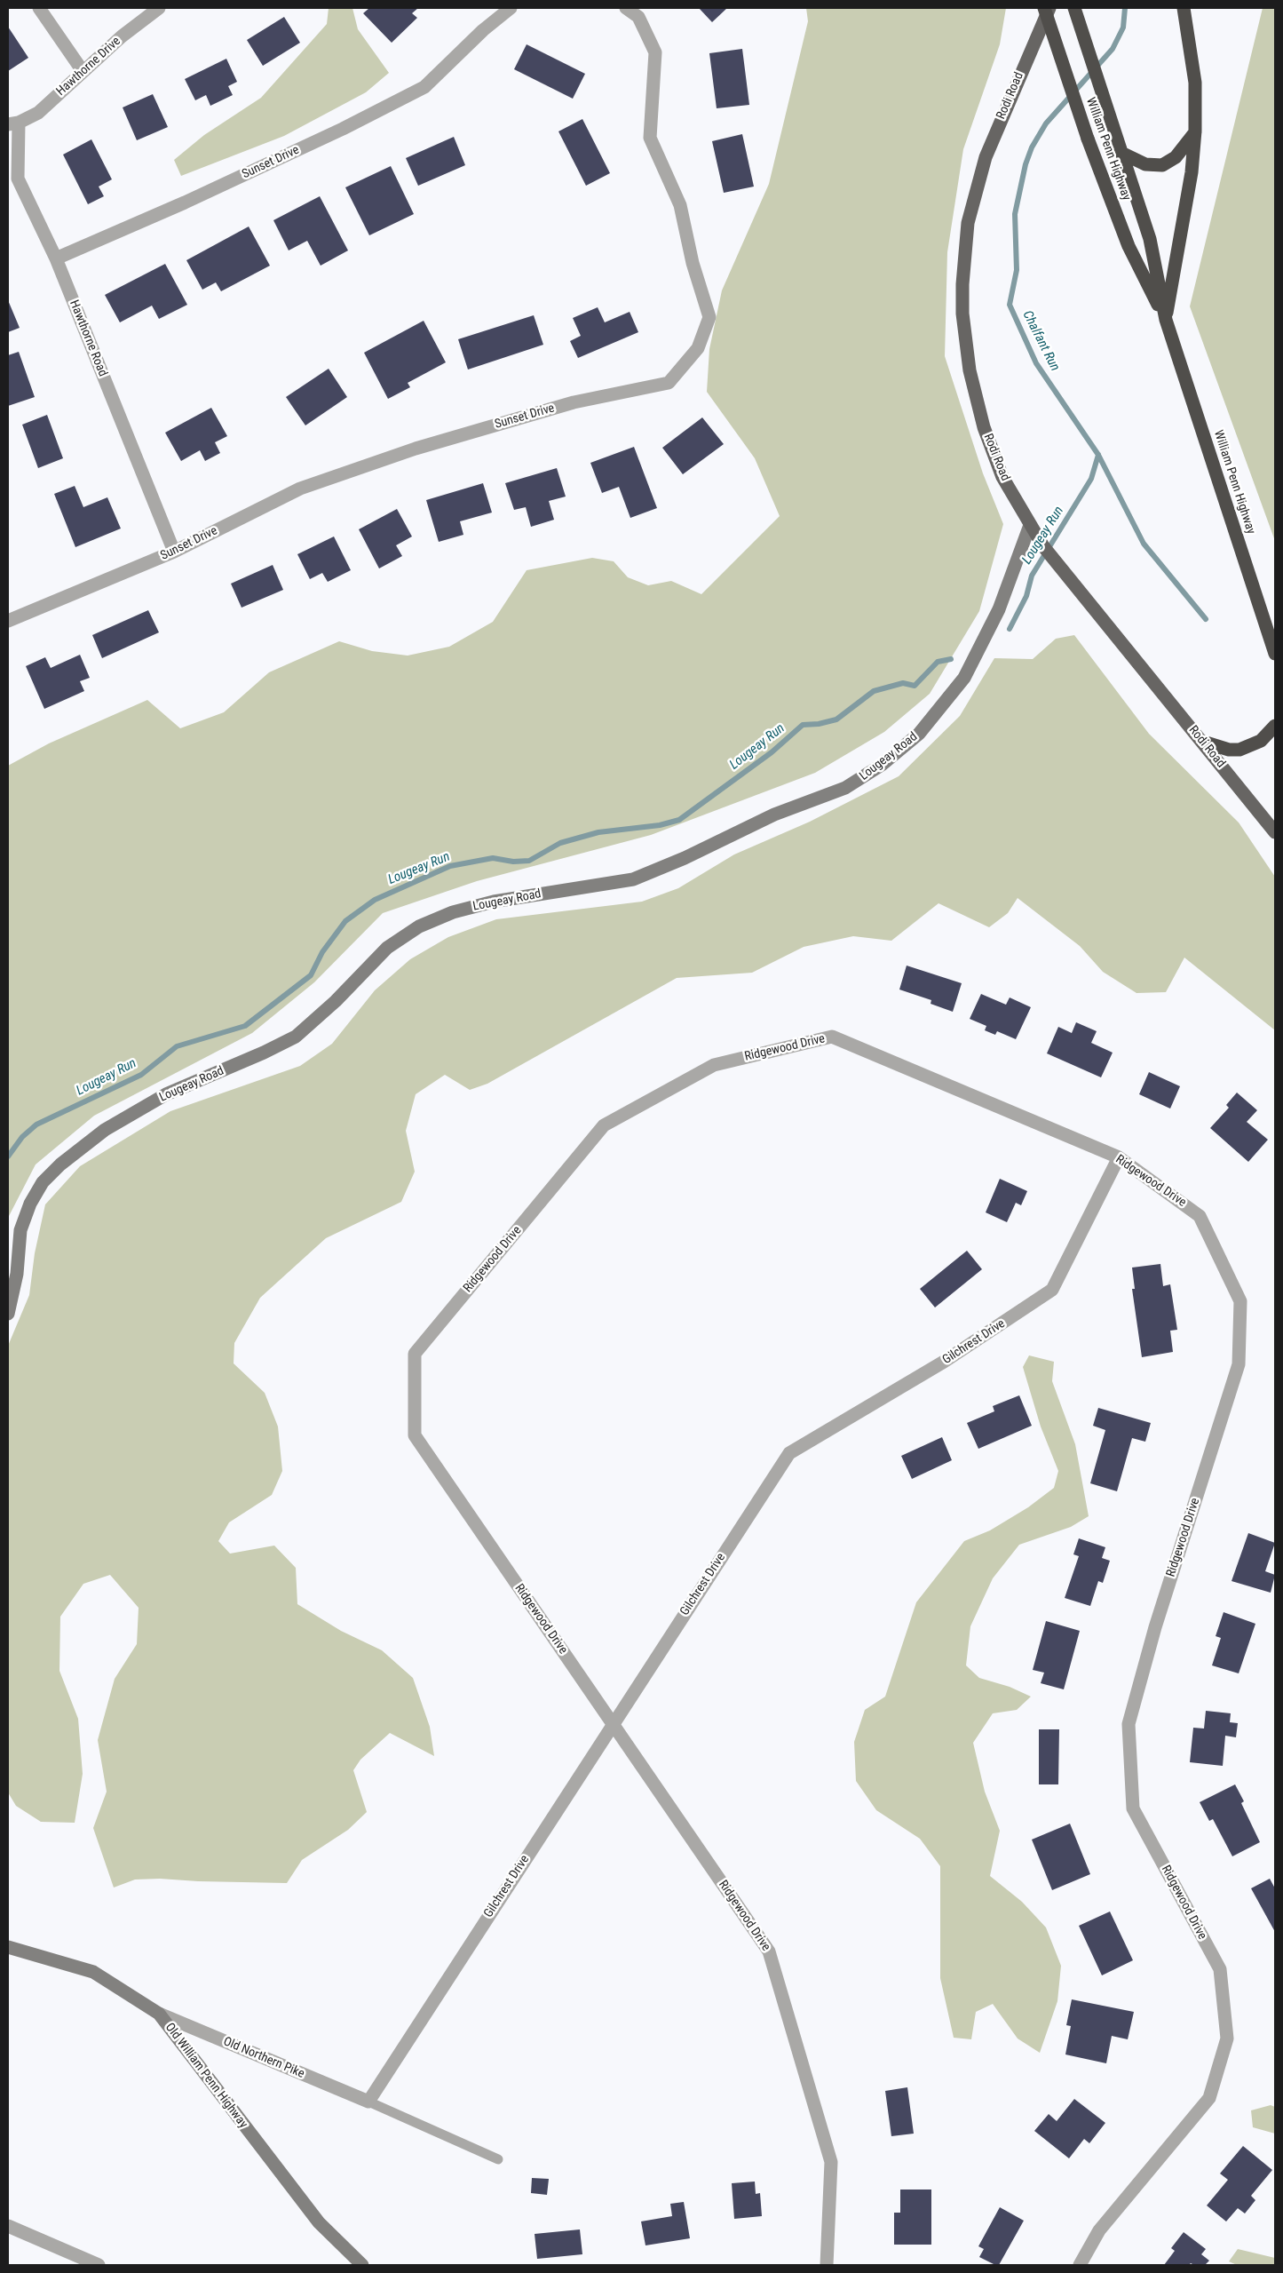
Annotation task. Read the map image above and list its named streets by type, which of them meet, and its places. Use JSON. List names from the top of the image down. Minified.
{"streets":{"highway":["William Penn Highway"],"main road":["Rodi Road"],"street":["Hawthorne Drive","Sunset Drive","Hawthorne Road","Lougeay Road","Ridgewood Drive","Gilchrest Drive","Old Northern Pike","Old William Penn Highway"]},"crossings":[["Hawthorne Drive","Hawthorne Road"],["Rodi Road","Lougeay Road"],["Sunset Drive","Hawthorne Road"],["Ridgewood Drive","Gilchrest Drive"],["Gilchrest Drive","Old Northern Pike"],["Old Northern Pike","Old William Penn Highway"]],"water":["Chalfant Run","Lougeay Run"]}
